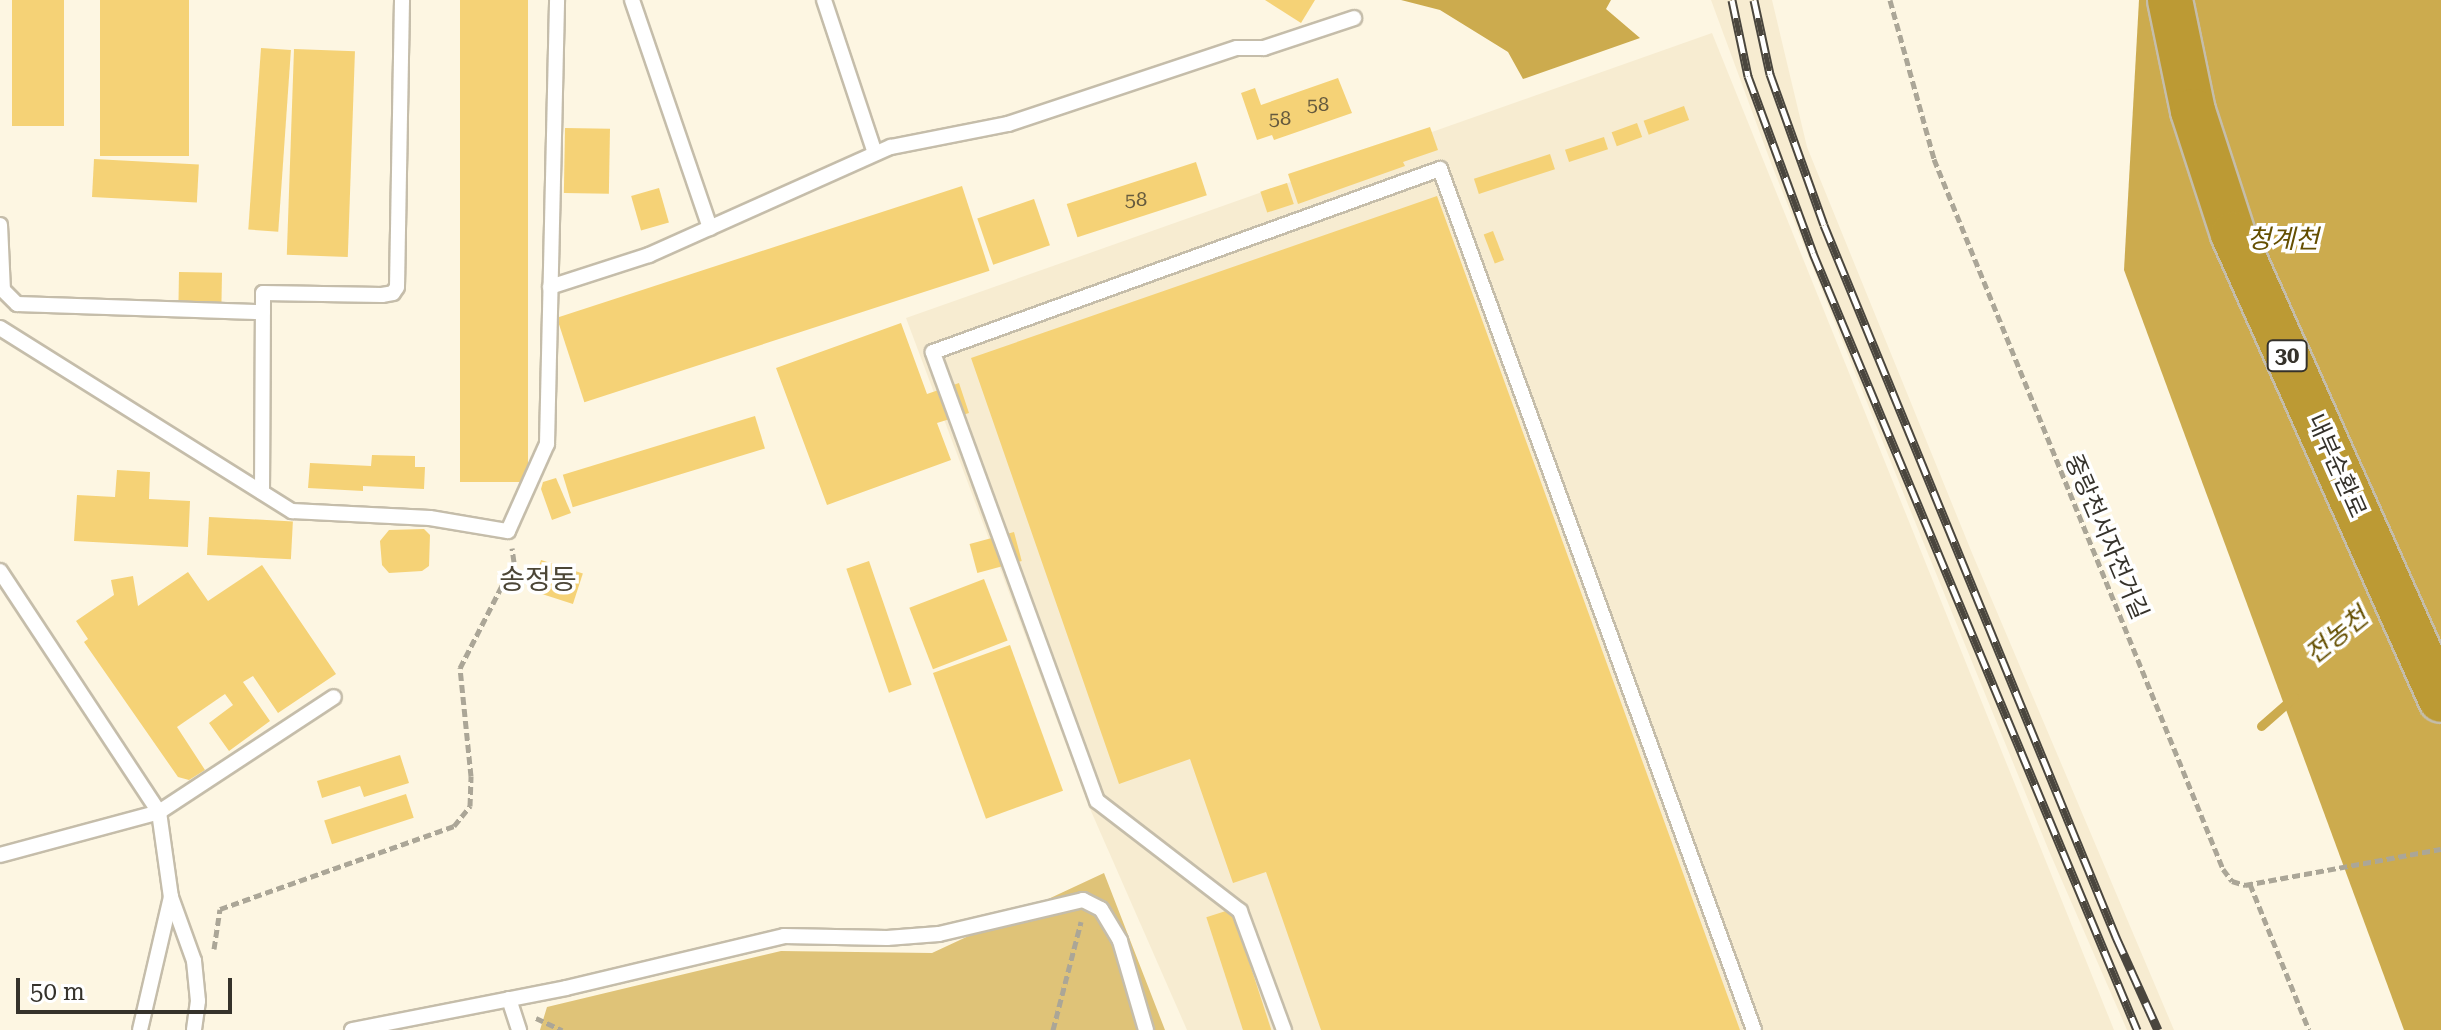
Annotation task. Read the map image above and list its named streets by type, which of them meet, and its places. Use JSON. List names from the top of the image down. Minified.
{"streets":{"highway":["30","내부순환로"],"path":["중랑천서자전거길"]},"districts":["송정동"],"water":["청계천","전농천"],"house_numbers":["58","58","58"],"scale_bar":"50 m"}
